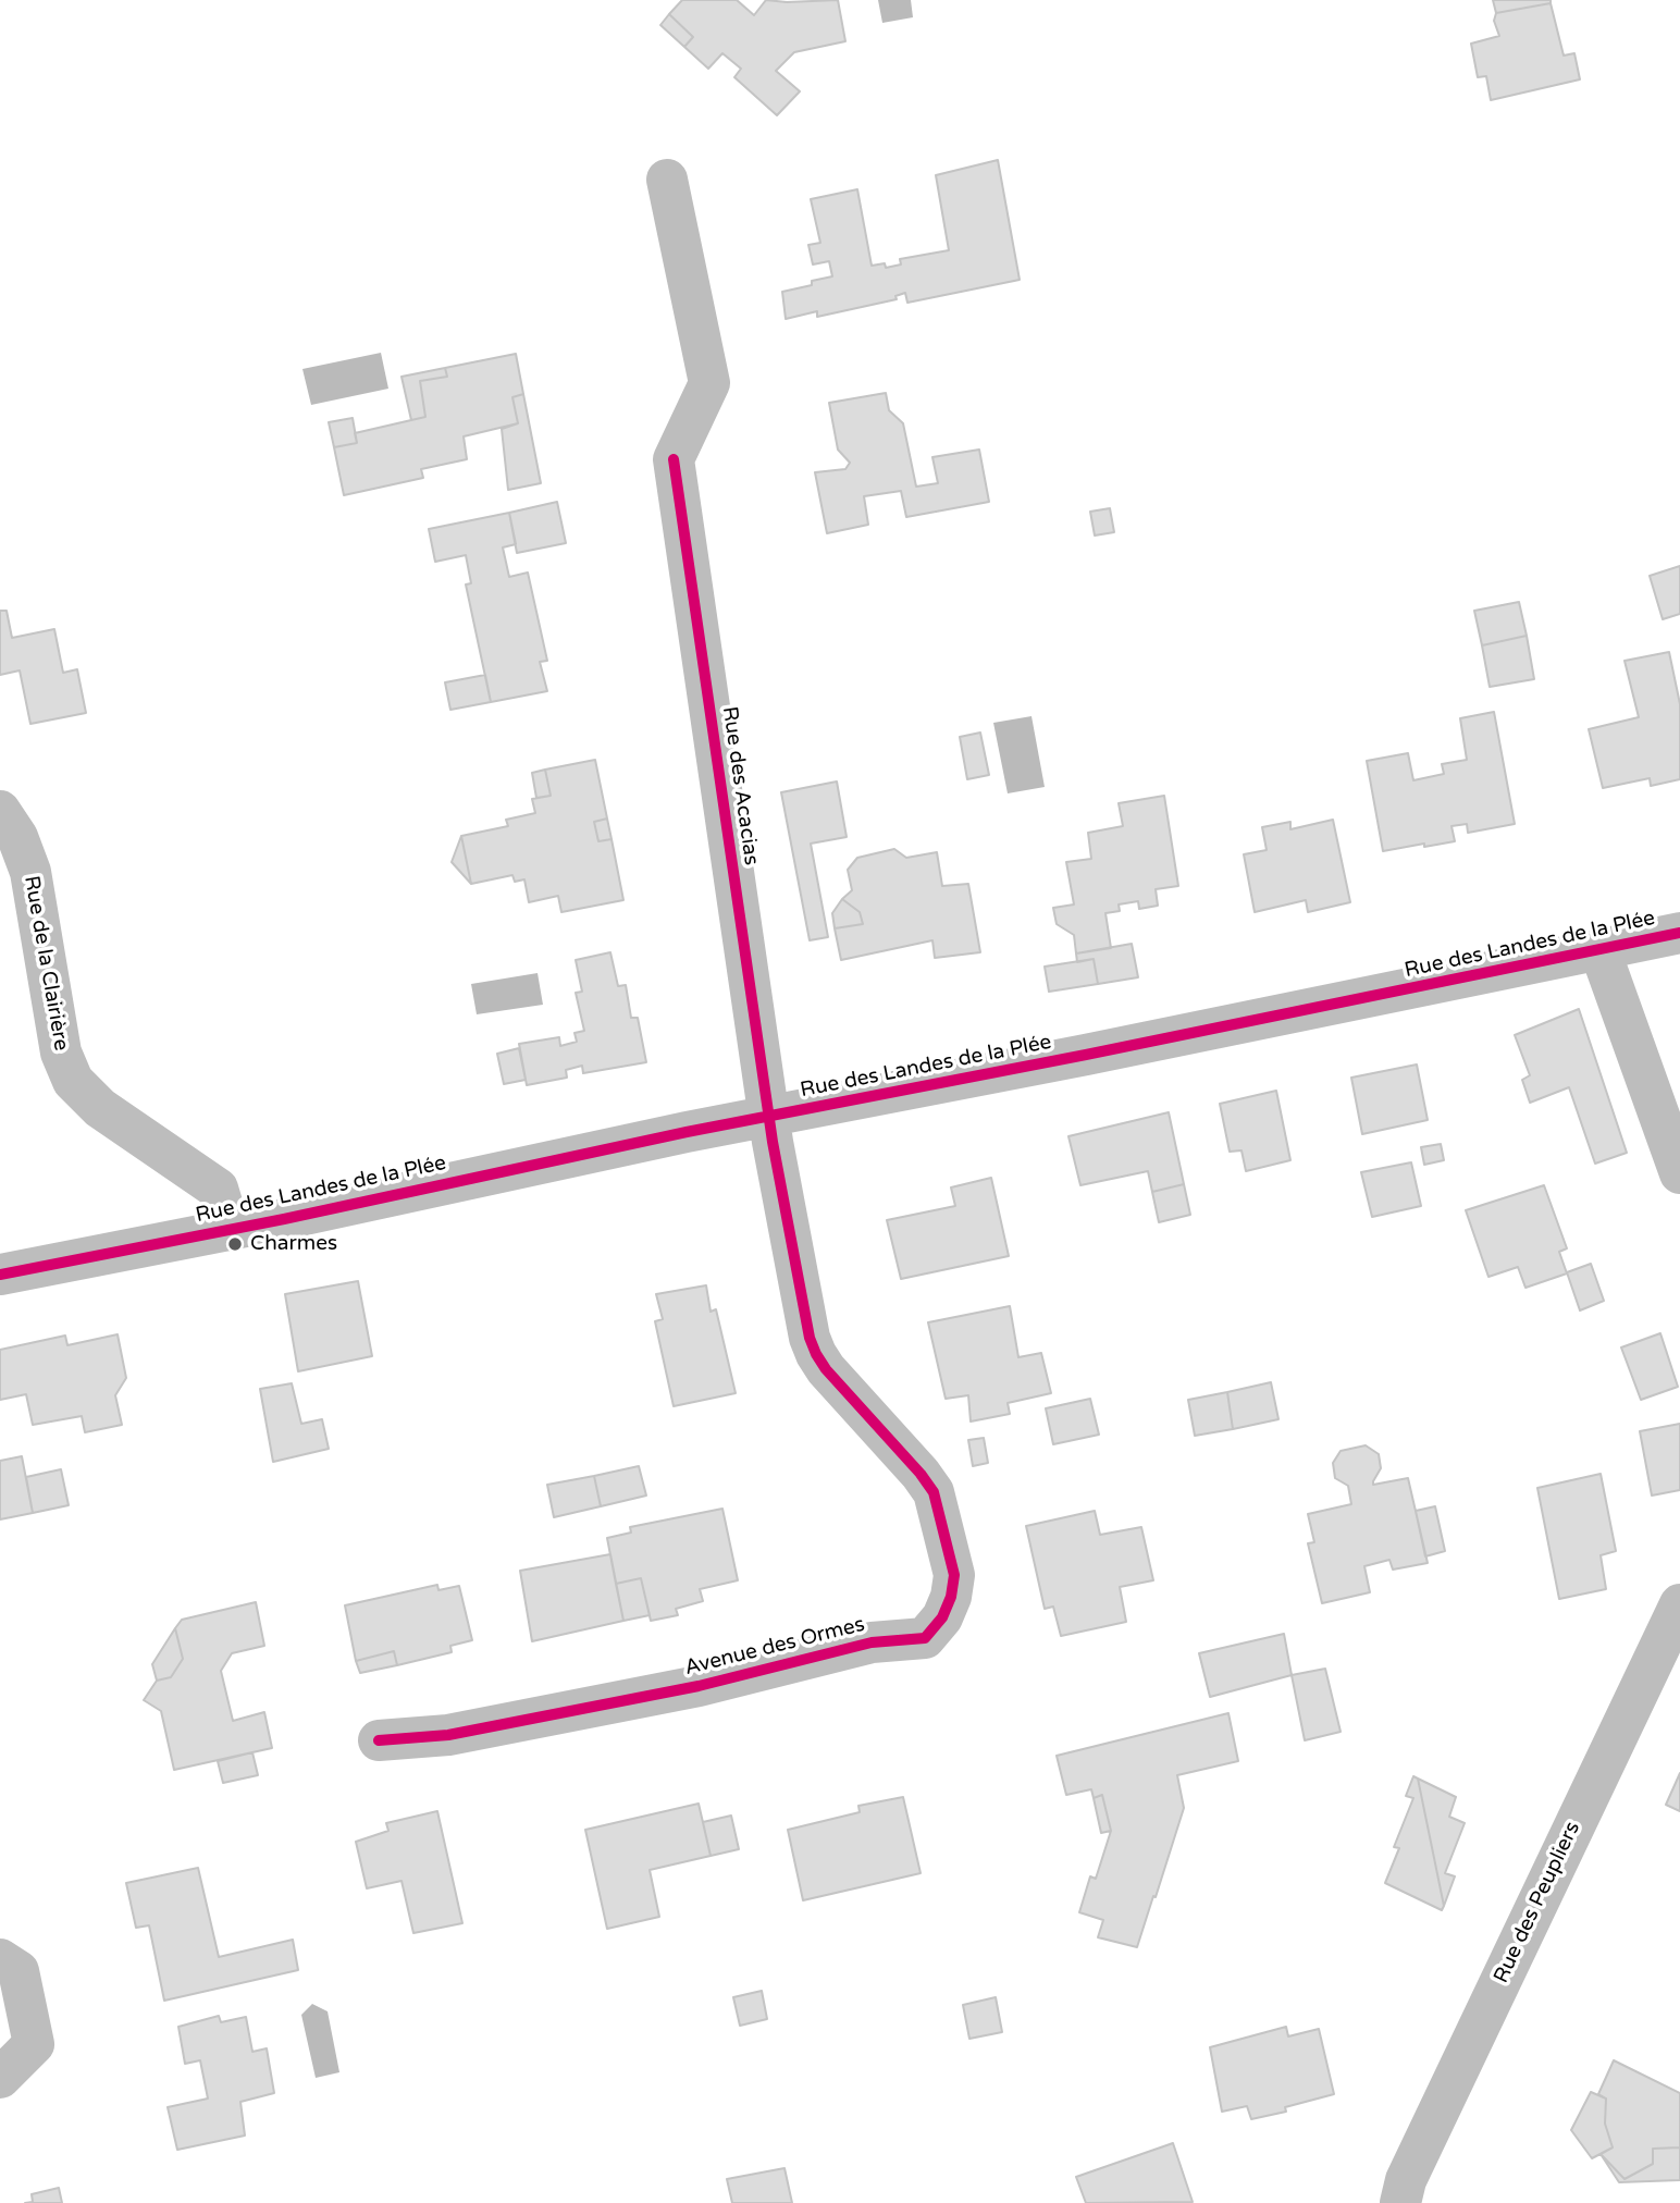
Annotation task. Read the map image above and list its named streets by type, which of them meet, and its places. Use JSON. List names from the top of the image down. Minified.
{"streets":{"street":["Rue des Acacias","Rue des Landes de la Plée","Rue de la Clairière","Avenue des Ormes","Rue des Peupliers"]},"crossings":[["Rue des Acacias","Rue des Landes de la Plée"],["Rue des Acacias","Avenue des Ormes"],["Rue des Landes de la Plée","Rue de la Clairière"],["Rue des Landes de la Plée","Avenue des Ormes"]],"places":["Charmes"]}
